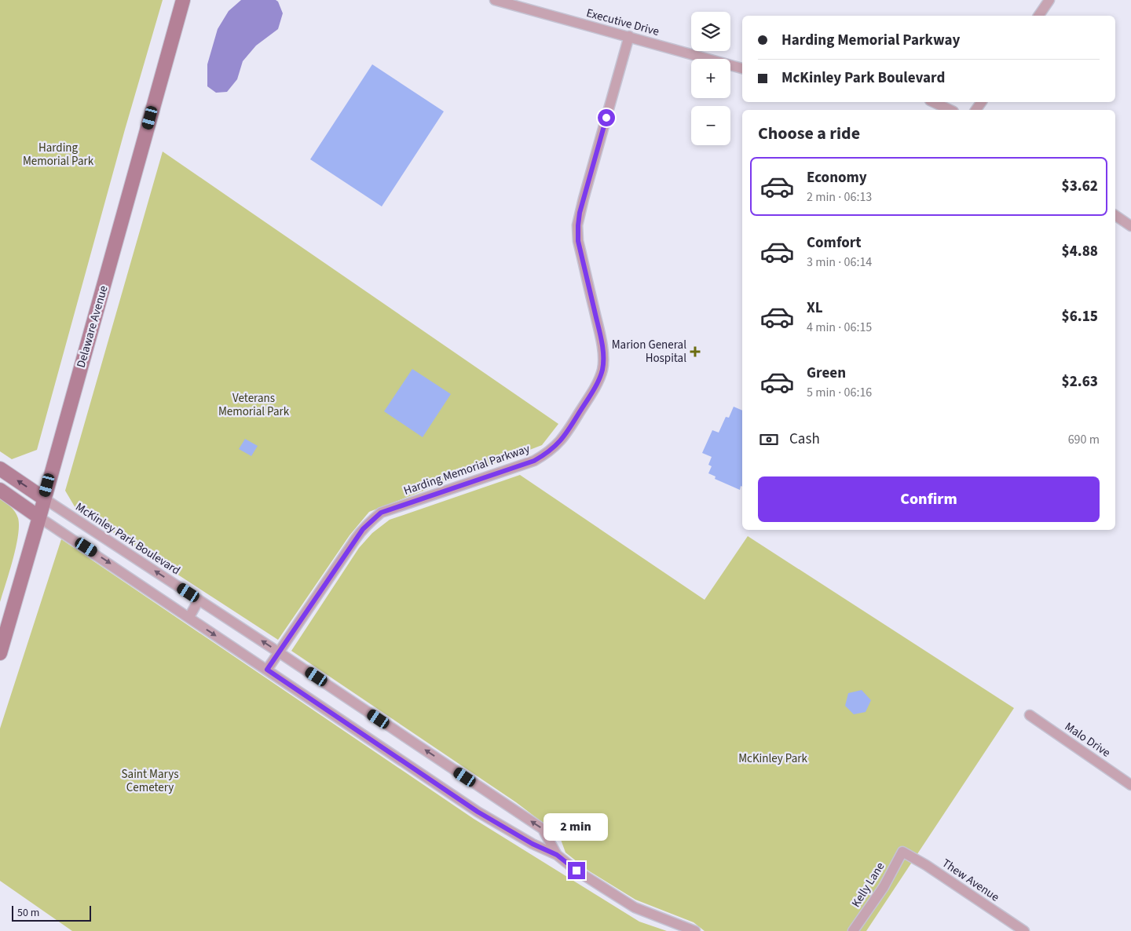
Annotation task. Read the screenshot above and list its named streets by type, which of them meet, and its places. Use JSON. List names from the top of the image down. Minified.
{"streets":{"main road":["Delaware Avenue"],"street":["Executive Drive","Harding Memorial Parkway","McKinley Park Boulevard","Malo Drive","Thew Avenue","Kelly Lane"]},"crossings":[["Executive Drive","Harding Memorial Parkway"],["Delaware Avenue","McKinley Park Boulevard"],["Harding Memorial Parkway","McKinley Park Boulevard"],["Thew Avenue","Kelly Lane"]],"parks":["Harding Memorial Park","Veterans Memorial Park","McKinley Park","Saint Marys Cemetery"],"places":{"health":["Marion General Hospital"]},"scale_bar":"50 m","page":{"map_buttons":["+","−"],"banner":["Harding Memorial Parkway","McKinley Park Boulevard"],"heading":"Choose a ride","list":[{"name":"Economy","note":"2 min · 06:13","value":"$3.62"},{"name":"Comfort","note":"3 min · 06:14","value":"$4.88"},{"name":"XL","note":"4 min · 06:15","value":"$6.15"},{"name":"Green","note":"5 min · 06:16","value":"$2.63"}],"pay":["Cash","690 m"],"buttons":"Confirm","bubble":"2 min","scale":"50 m"}}
